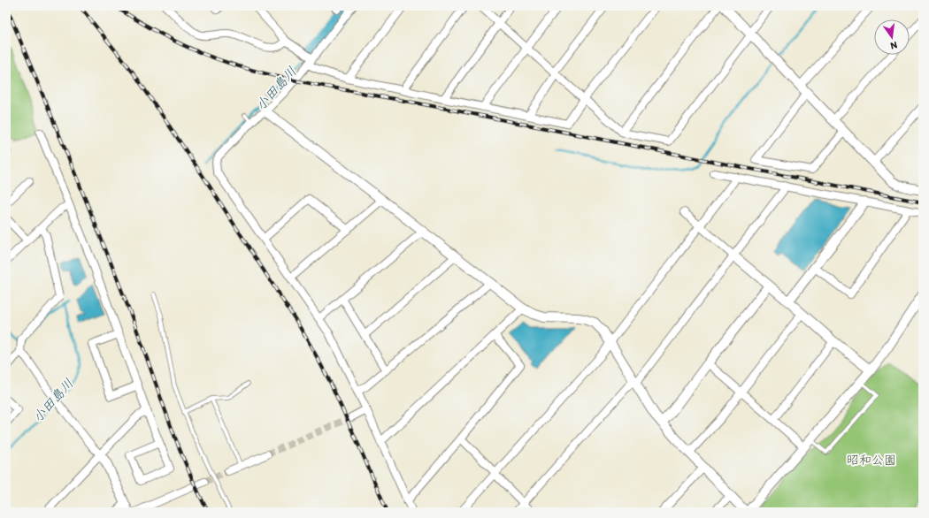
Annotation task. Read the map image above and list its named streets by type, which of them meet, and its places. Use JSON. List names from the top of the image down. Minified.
{"water":["小田島川"],"parks":["昭和公園"],"north":"bottom"}
